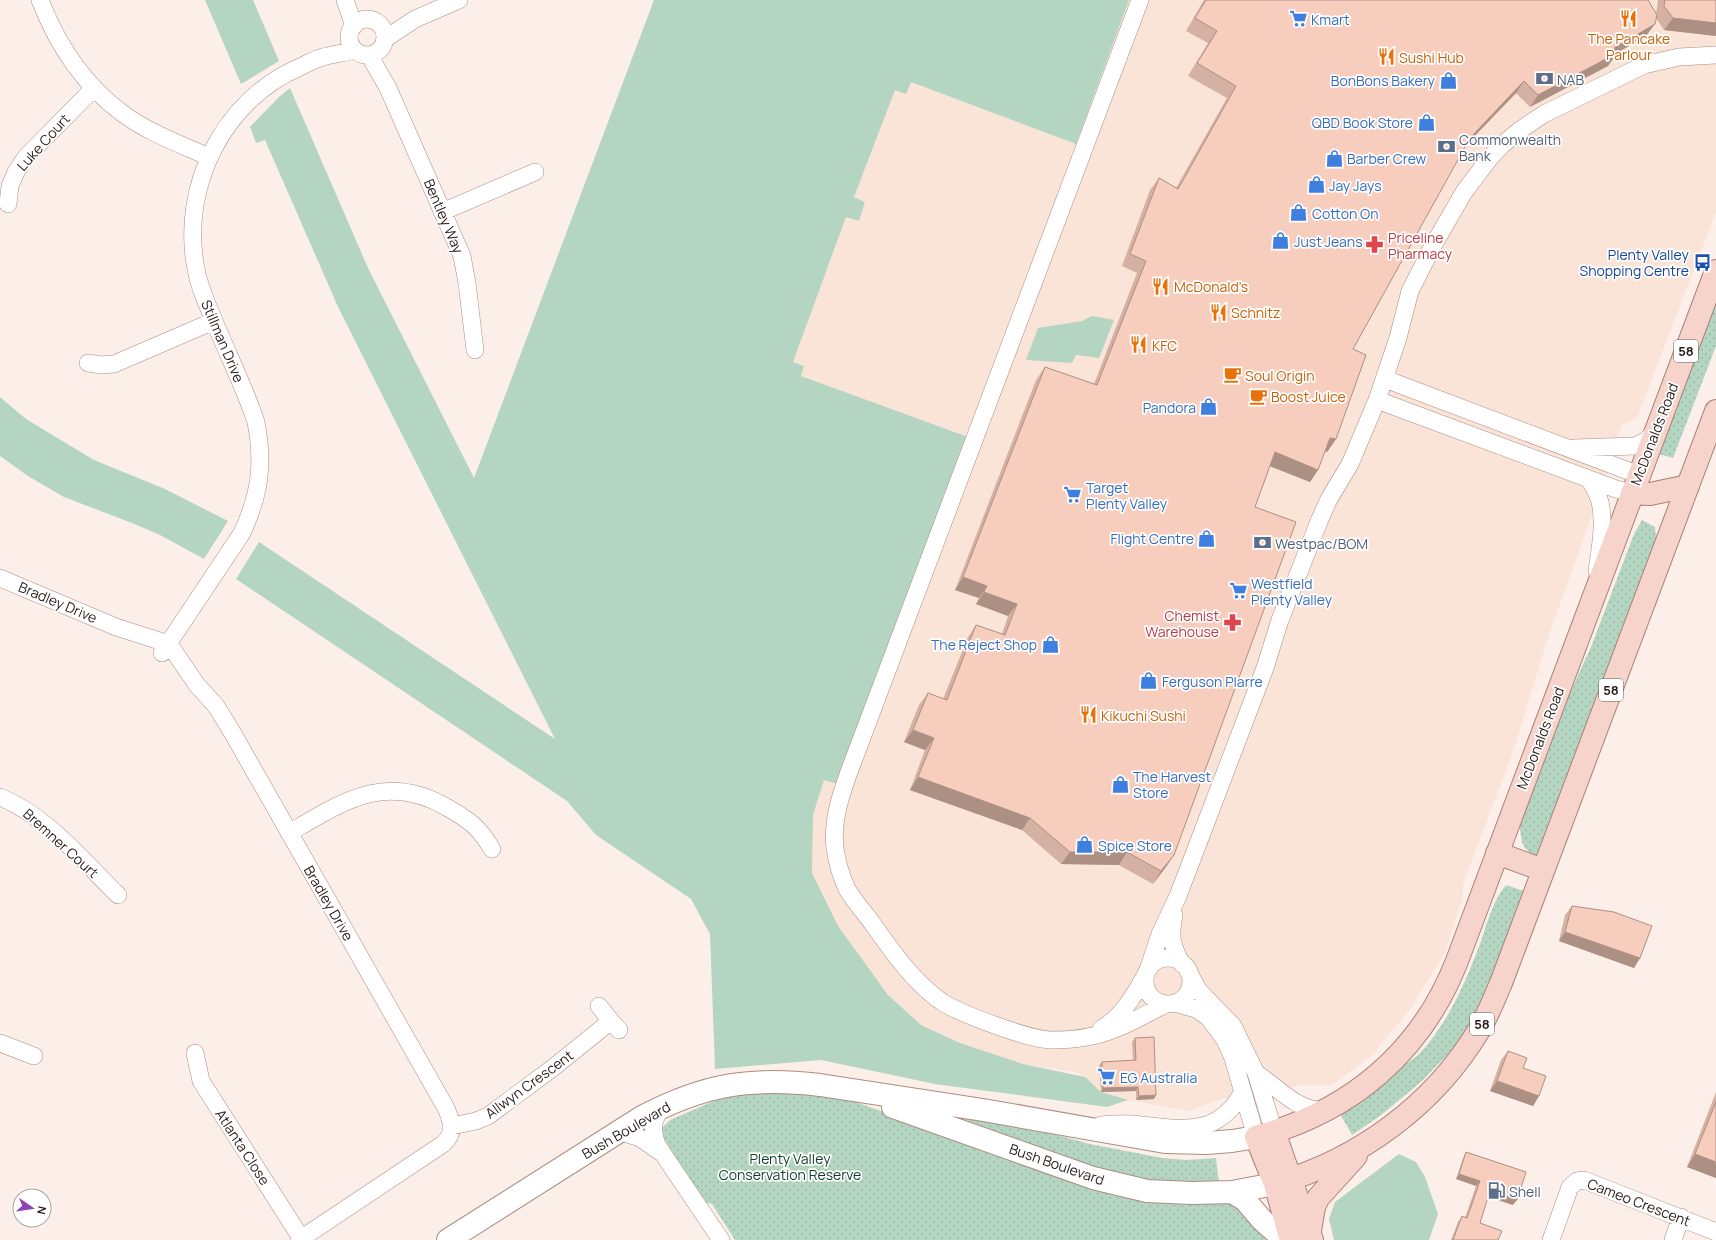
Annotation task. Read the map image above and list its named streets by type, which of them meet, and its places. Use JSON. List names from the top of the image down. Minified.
{"streets":{"main road":["58","McDonalds Road","Bush Boulevard"],"street":["Luke Court","Bentley Way","Stillman Drive","Bradley Drive","Bremner Court","Allwyn Crescent","Atlanta Close","Cameo Crescent"]},"crossings":[["Bentley Way","Stillman Drive"],["Stillman Drive","Bradley Drive"],["58","McDonalds Road"],["58","Bush Boulevard"],["McDonalds Road","Bush Boulevard"],["Bradley Drive","Allwyn Crescent"]],"parks":["Plenty Valley Conservation Reserve"],"places":{"restaurant":["The Pancake Parlour","Sushi Hub","McDonald's","Schnitz","KFC","Kikuchi Sushi"],"supermarket":["Kmart","Target Plenty Valley","Westfield Plenty Valley","EG Australia"],"bank":["NAB","Commonwealth Bank","Westpac/BOM"],"shop":["BonBons Bakery","QBD Book Store","Barber Crew","Jay Jays","Cotton On","Just Jeans","Pandora","Flight Centre","The Reject Shop","Ferguson Plarre","The Harvest Store","Spice Store"],"pharmacy":["Priceline Pharmacy","Chemist Warehouse"],"bus stop":["Plenty Valley Shopping Centre"],"cafe":["Soul Origin","Boost Juice"],"fuel station":["Shell"]},"north":"right"}
